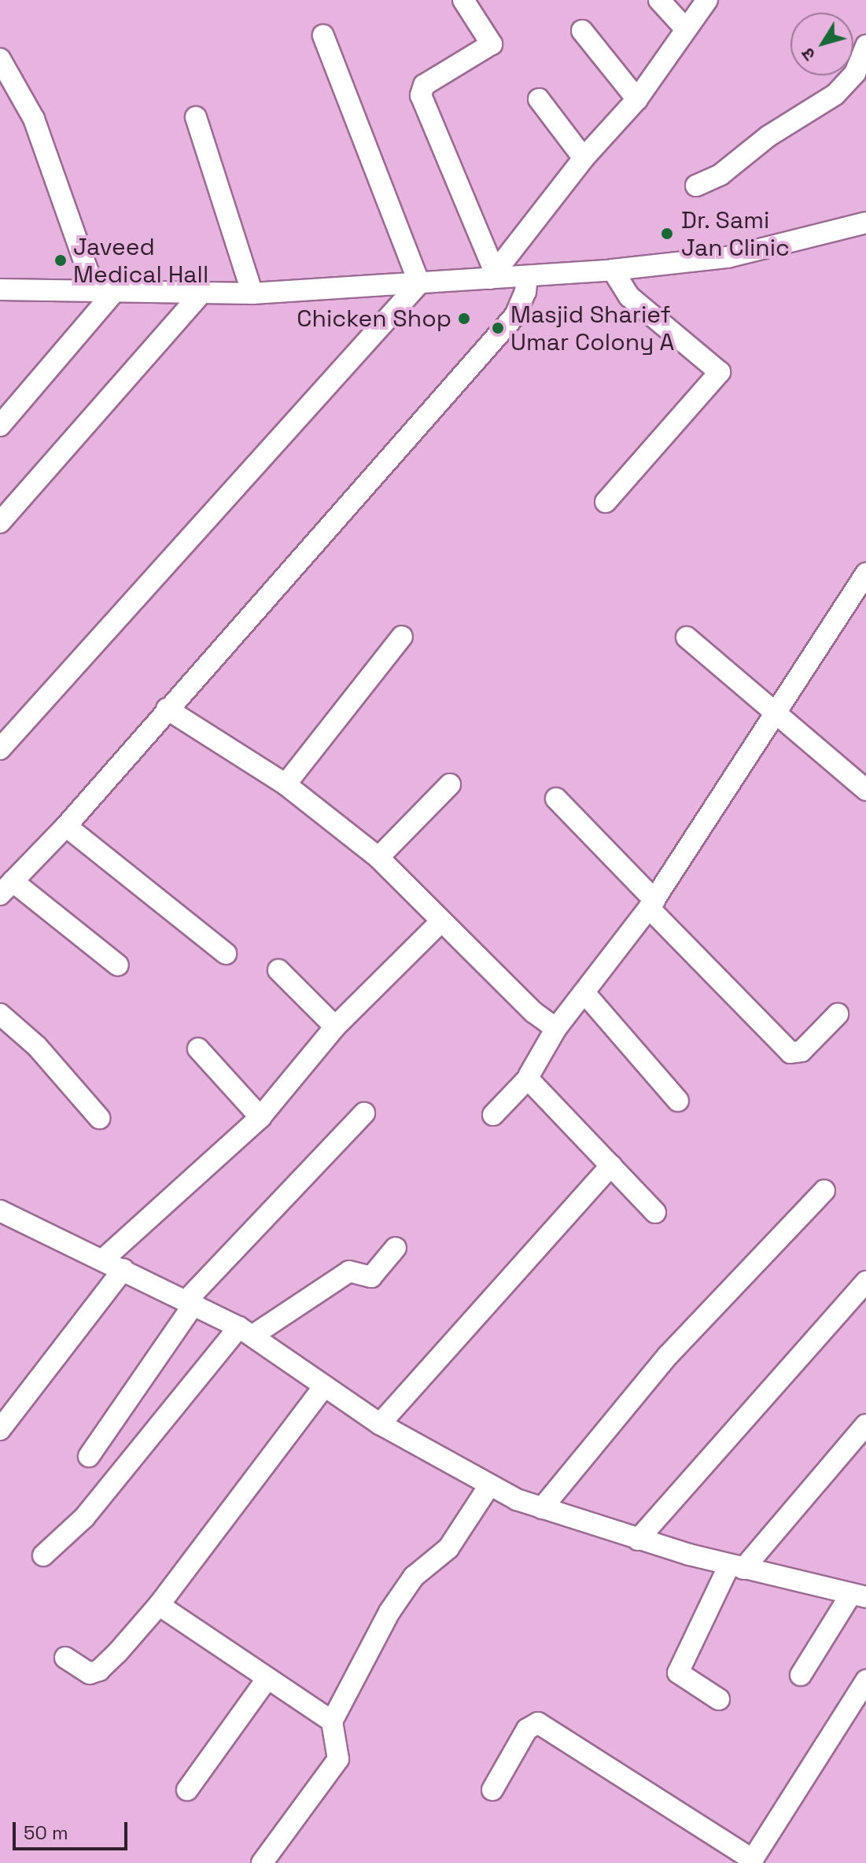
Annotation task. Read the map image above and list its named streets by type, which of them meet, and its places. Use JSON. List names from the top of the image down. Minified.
{"places":["Dr. Sami Jan Clinic","Javeed Medical Hall","Chicken Shop","Masjid Sharief Umar Colony A"],"scale_bar":"50 m","north":"bottom left"}
